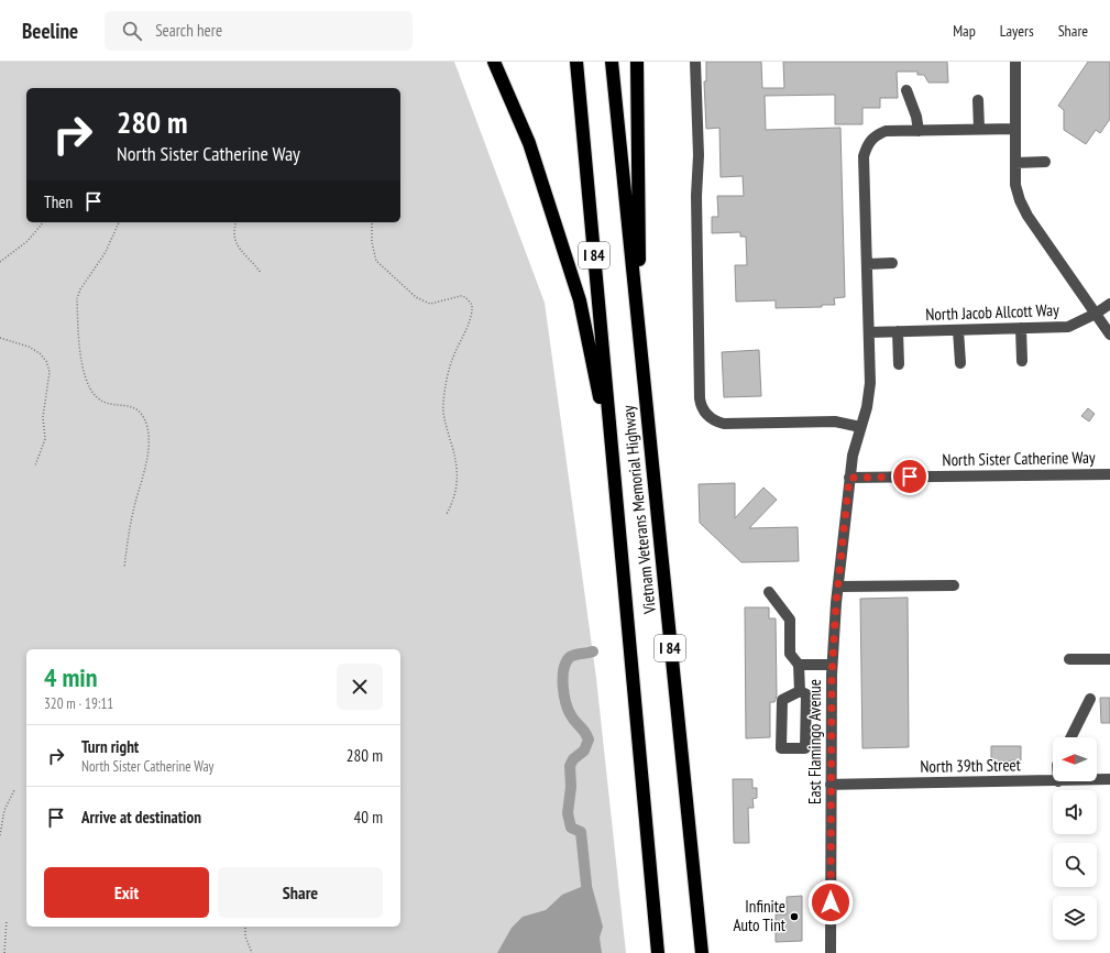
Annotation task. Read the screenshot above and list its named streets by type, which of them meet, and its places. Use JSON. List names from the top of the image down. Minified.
{"streets":{"highway":["I 84","Vietnam Veterans Memorial Highway"],"street":["North Jacob Allcott Way","North Sister Catherine Way","East Flamingo Avenue","North 39th Street"]},"crossings":[["North Jacob Allcott Way","East Flamingo Avenue"],["North Sister Catherine Way","East Flamingo Avenue"],["East Flamingo Avenue","North 39th Street"]],"places":["Infinite Auto Tint"],"north":"left","page":{"header":"Beeline","search":"Search here","nav":["Map","Layers","Share"],"turn":["280 m","North Sister Catherine Way"],"then":"Then","heading":["4 min","320 m · 19:11"],"list":[{"name":"Turn right","note":"North Sister Catherine Way","value":"280 m"},{"name":"Arrive at destination","value":"40 m"}],"buttons":["Exit","Share"]}}
